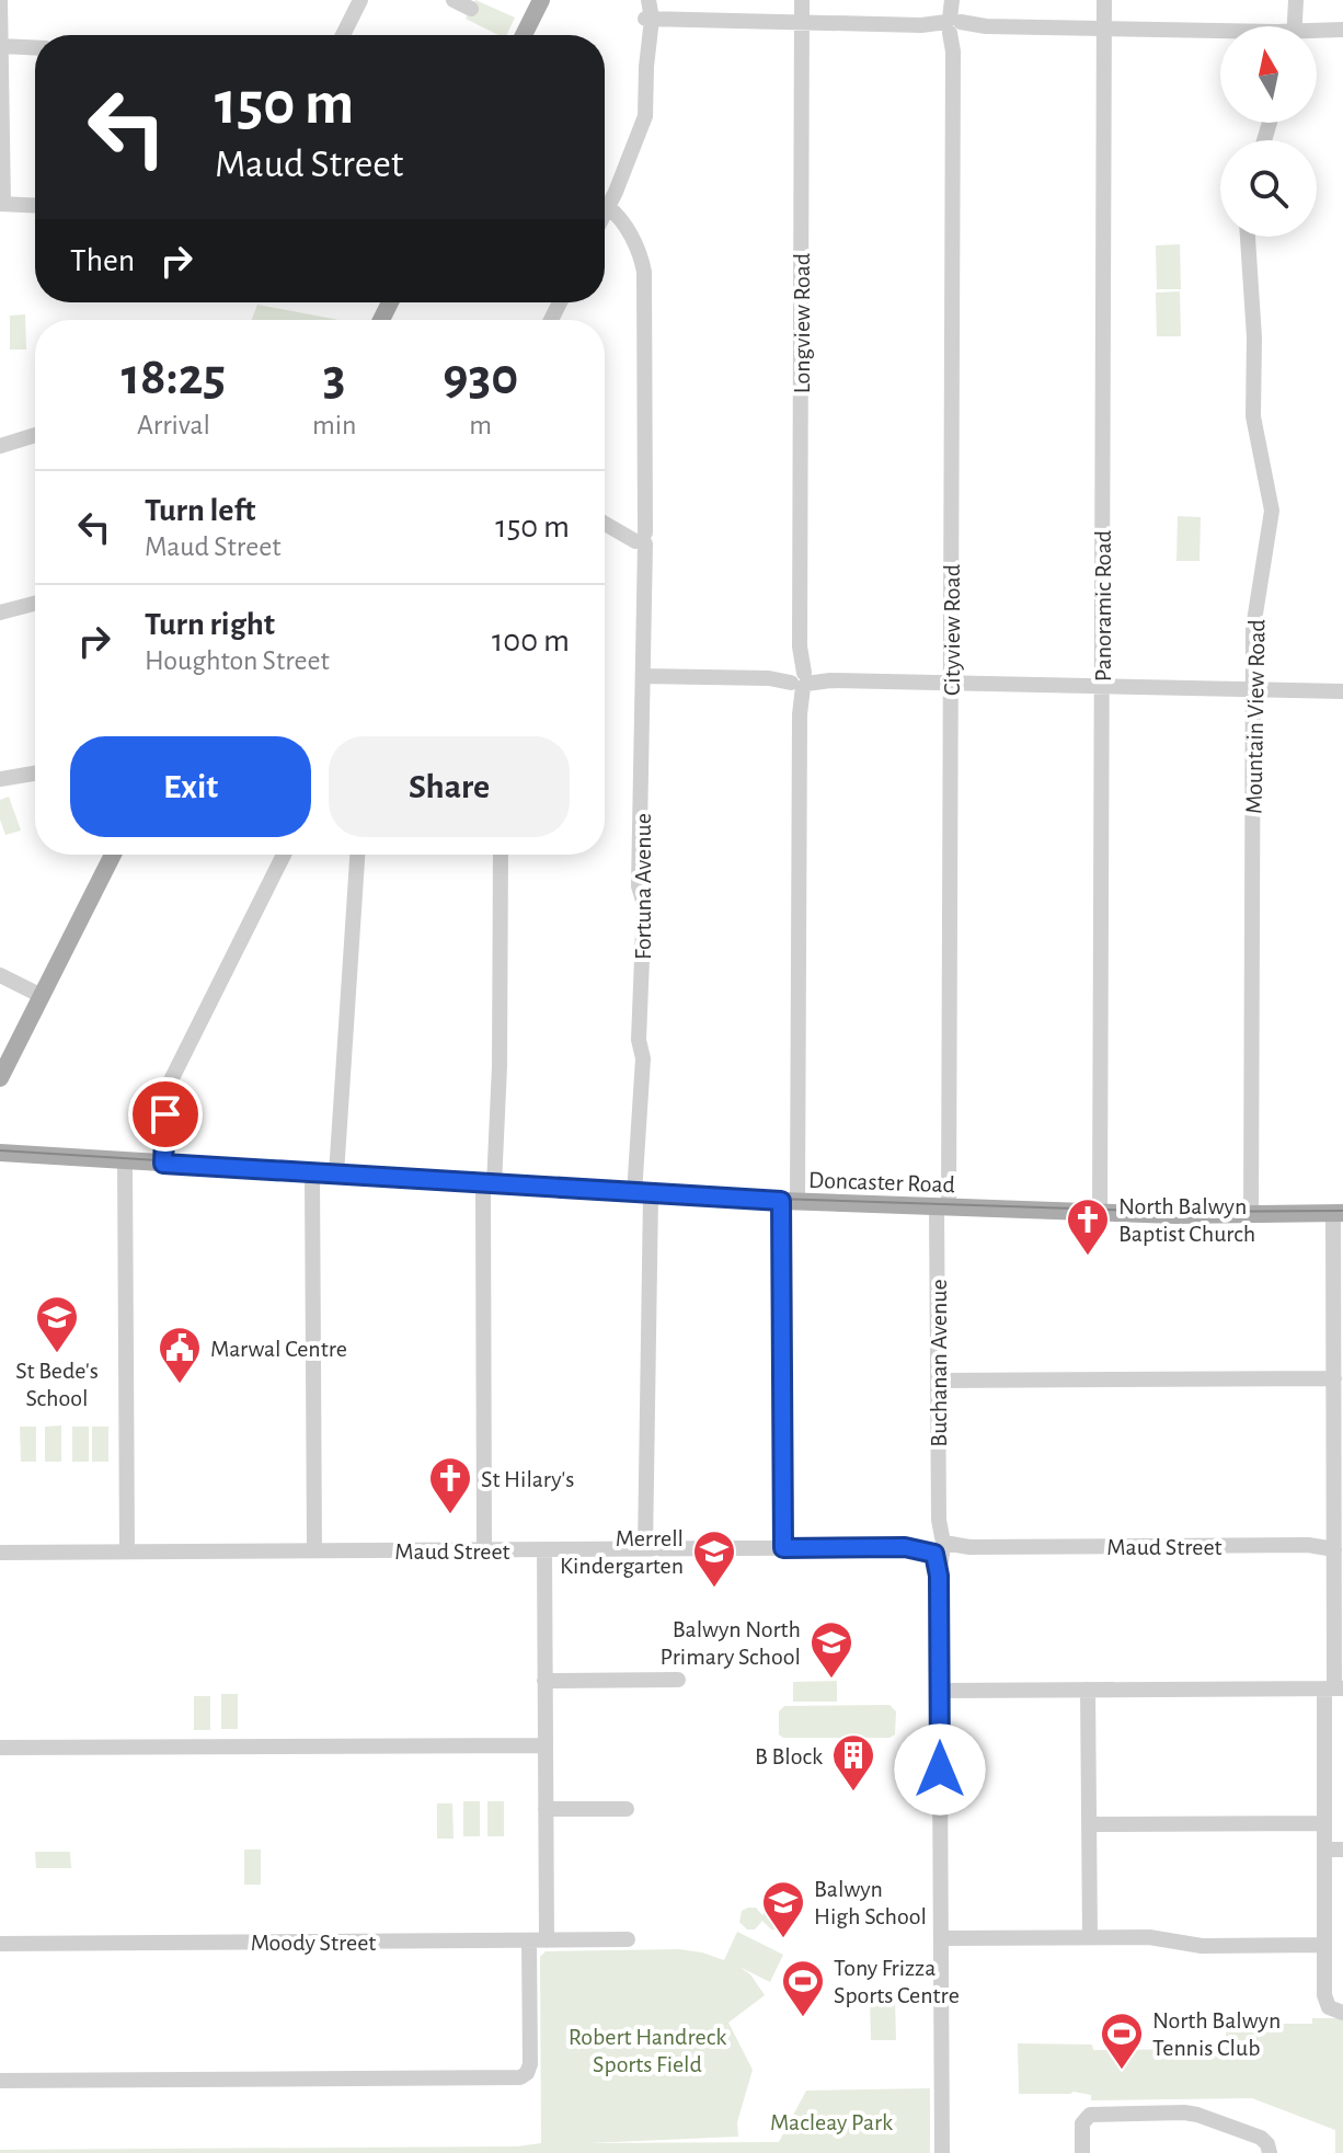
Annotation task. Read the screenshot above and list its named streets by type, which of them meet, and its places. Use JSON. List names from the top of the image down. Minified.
{"streets":{"main road":["Doncaster Road"],"street":["Longview Road","Panoramic Road","Cityview Road","Mountain View Road","Fortuna Avenue","Buchanan Avenue","Maud Street","Moody Street"]},"crossings":[["Longview Road","Doncaster Road"],["Longview Road","Maud Street"],["Panoramic Road","Doncaster Road"],["Cityview Road","Doncaster Road"],["Cityview Road","Buchanan Avenue"],["Mountain View Road","Doncaster Road"],["Fortuna Avenue","Doncaster Road"],["Fortuna Avenue","Maud Street"],["Doncaster Road","Buchanan Avenue"],["Buchanan Avenue","Maud Street"]],"parks":["Robert Handreck Sports Field","Macleay Park"],"places":{"church":["North Balwyn Baptist Church","St Hilary's"],"school or university":["St Bede's School","Merrell Kindergarten","Balwyn North Primary School","Balwyn High School"],"public building":["Marwal Centre"],"building":["B Block"],"sports":["Tony Frizza Sports Centre","North Balwyn Tennis Club"]},"north":"top","page":{"turn":["150 m","Maud Street"],"then":"Then","eta":["18:25","Arrival","3","min","930","m"],"list":[{"name":"Turn left","note":"Maud Street","value":"150 m"},{"name":"Turn right","note":"Houghton Street","value":"100 m"}],"buttons":["Exit","Share"]}}
